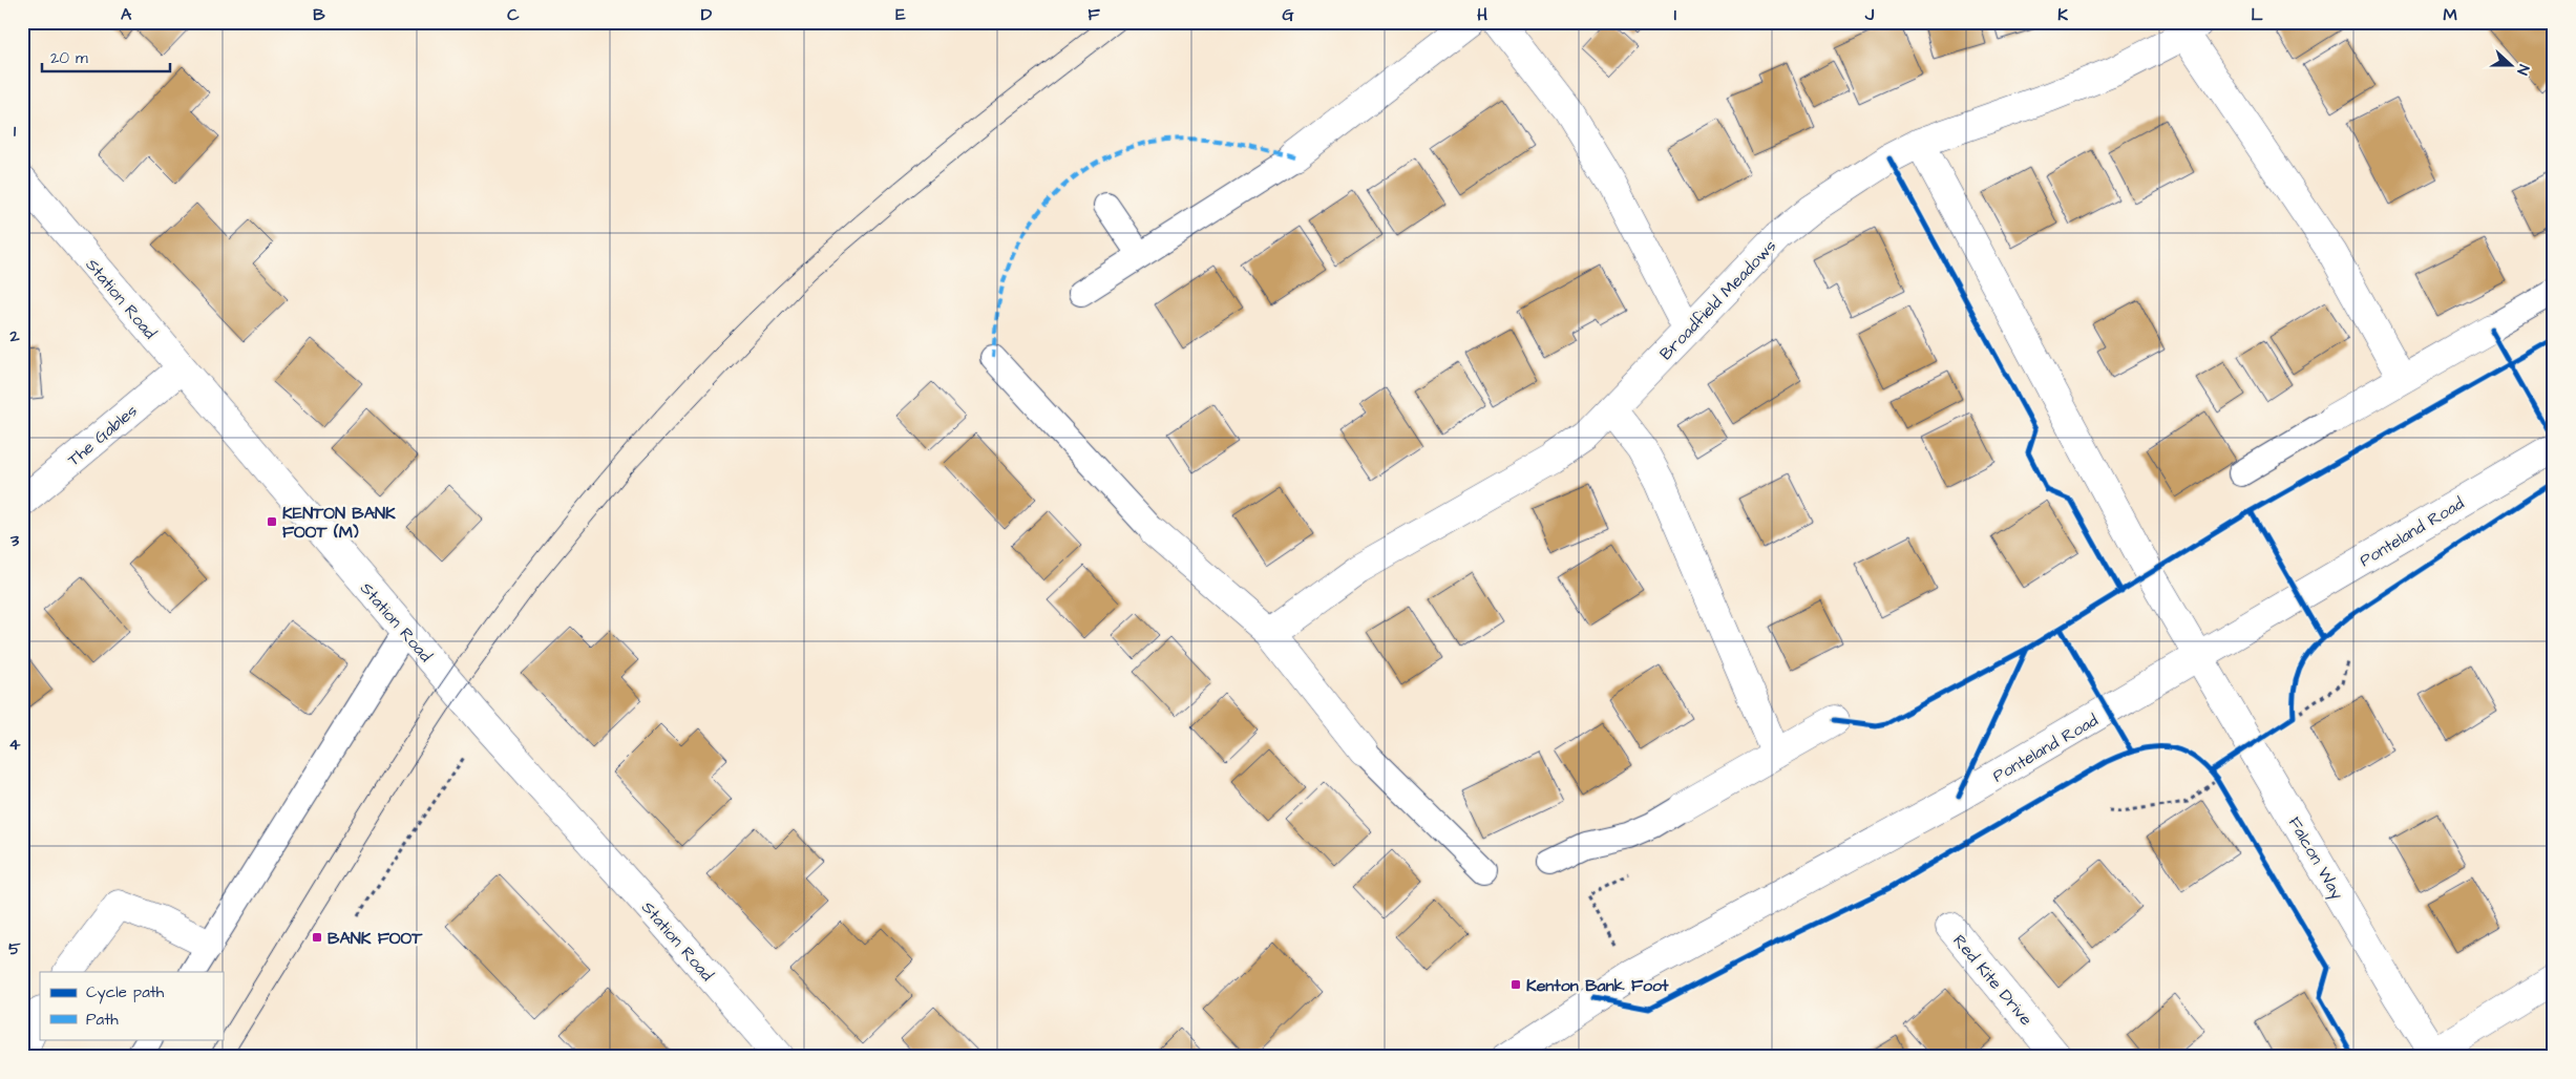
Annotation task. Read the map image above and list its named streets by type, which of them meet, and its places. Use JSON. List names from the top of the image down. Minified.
{"streets":{"street":["Station Road","Broadfield Meadows","The Gables","Ponteland Road","Falcon Way","Red Kite Drive"]},"crossings":[["Station Road","The Gables"],["Broadfield Meadows","Falcon Way"],["Ponteland Road","Falcon Way"]],"places":{"transit":["KENTON BANK FOOT (M)","BANK FOOT","Kenton Bank Foot"]},"legend":["Cycle path","Path"],"scale_bar":"20 m","north":"right","grid":{"columns":["A","B","C","D","E","F","G","H","I","J","K","L","M"],"rows":["1","2","3","4","5"]}}
